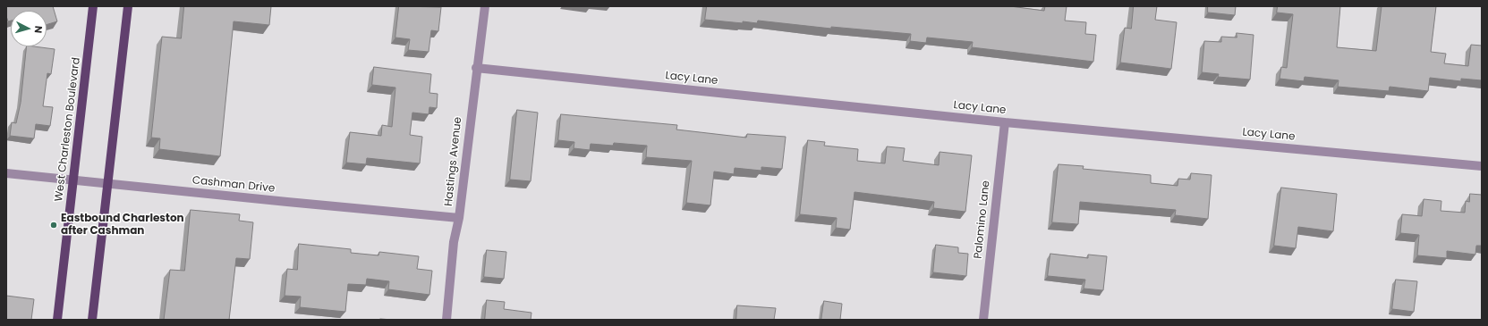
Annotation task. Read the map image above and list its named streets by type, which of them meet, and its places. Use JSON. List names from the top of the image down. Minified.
{"streets":{"main road":["West Charleston Boulevard"],"street":["Lacy Lane","Hastings Avenue","Cashman Drive","Palomino Lane"]},"crossings":[["Lacy Lane","Hastings Avenue"],["Lacy Lane","Palomino Lane"],["West Charleston Boulevard","Cashman Drive"],["Hastings Avenue","Cashman Drive"]],"places":["Eastbound Charleston after Cashman"],"north":"right"}
